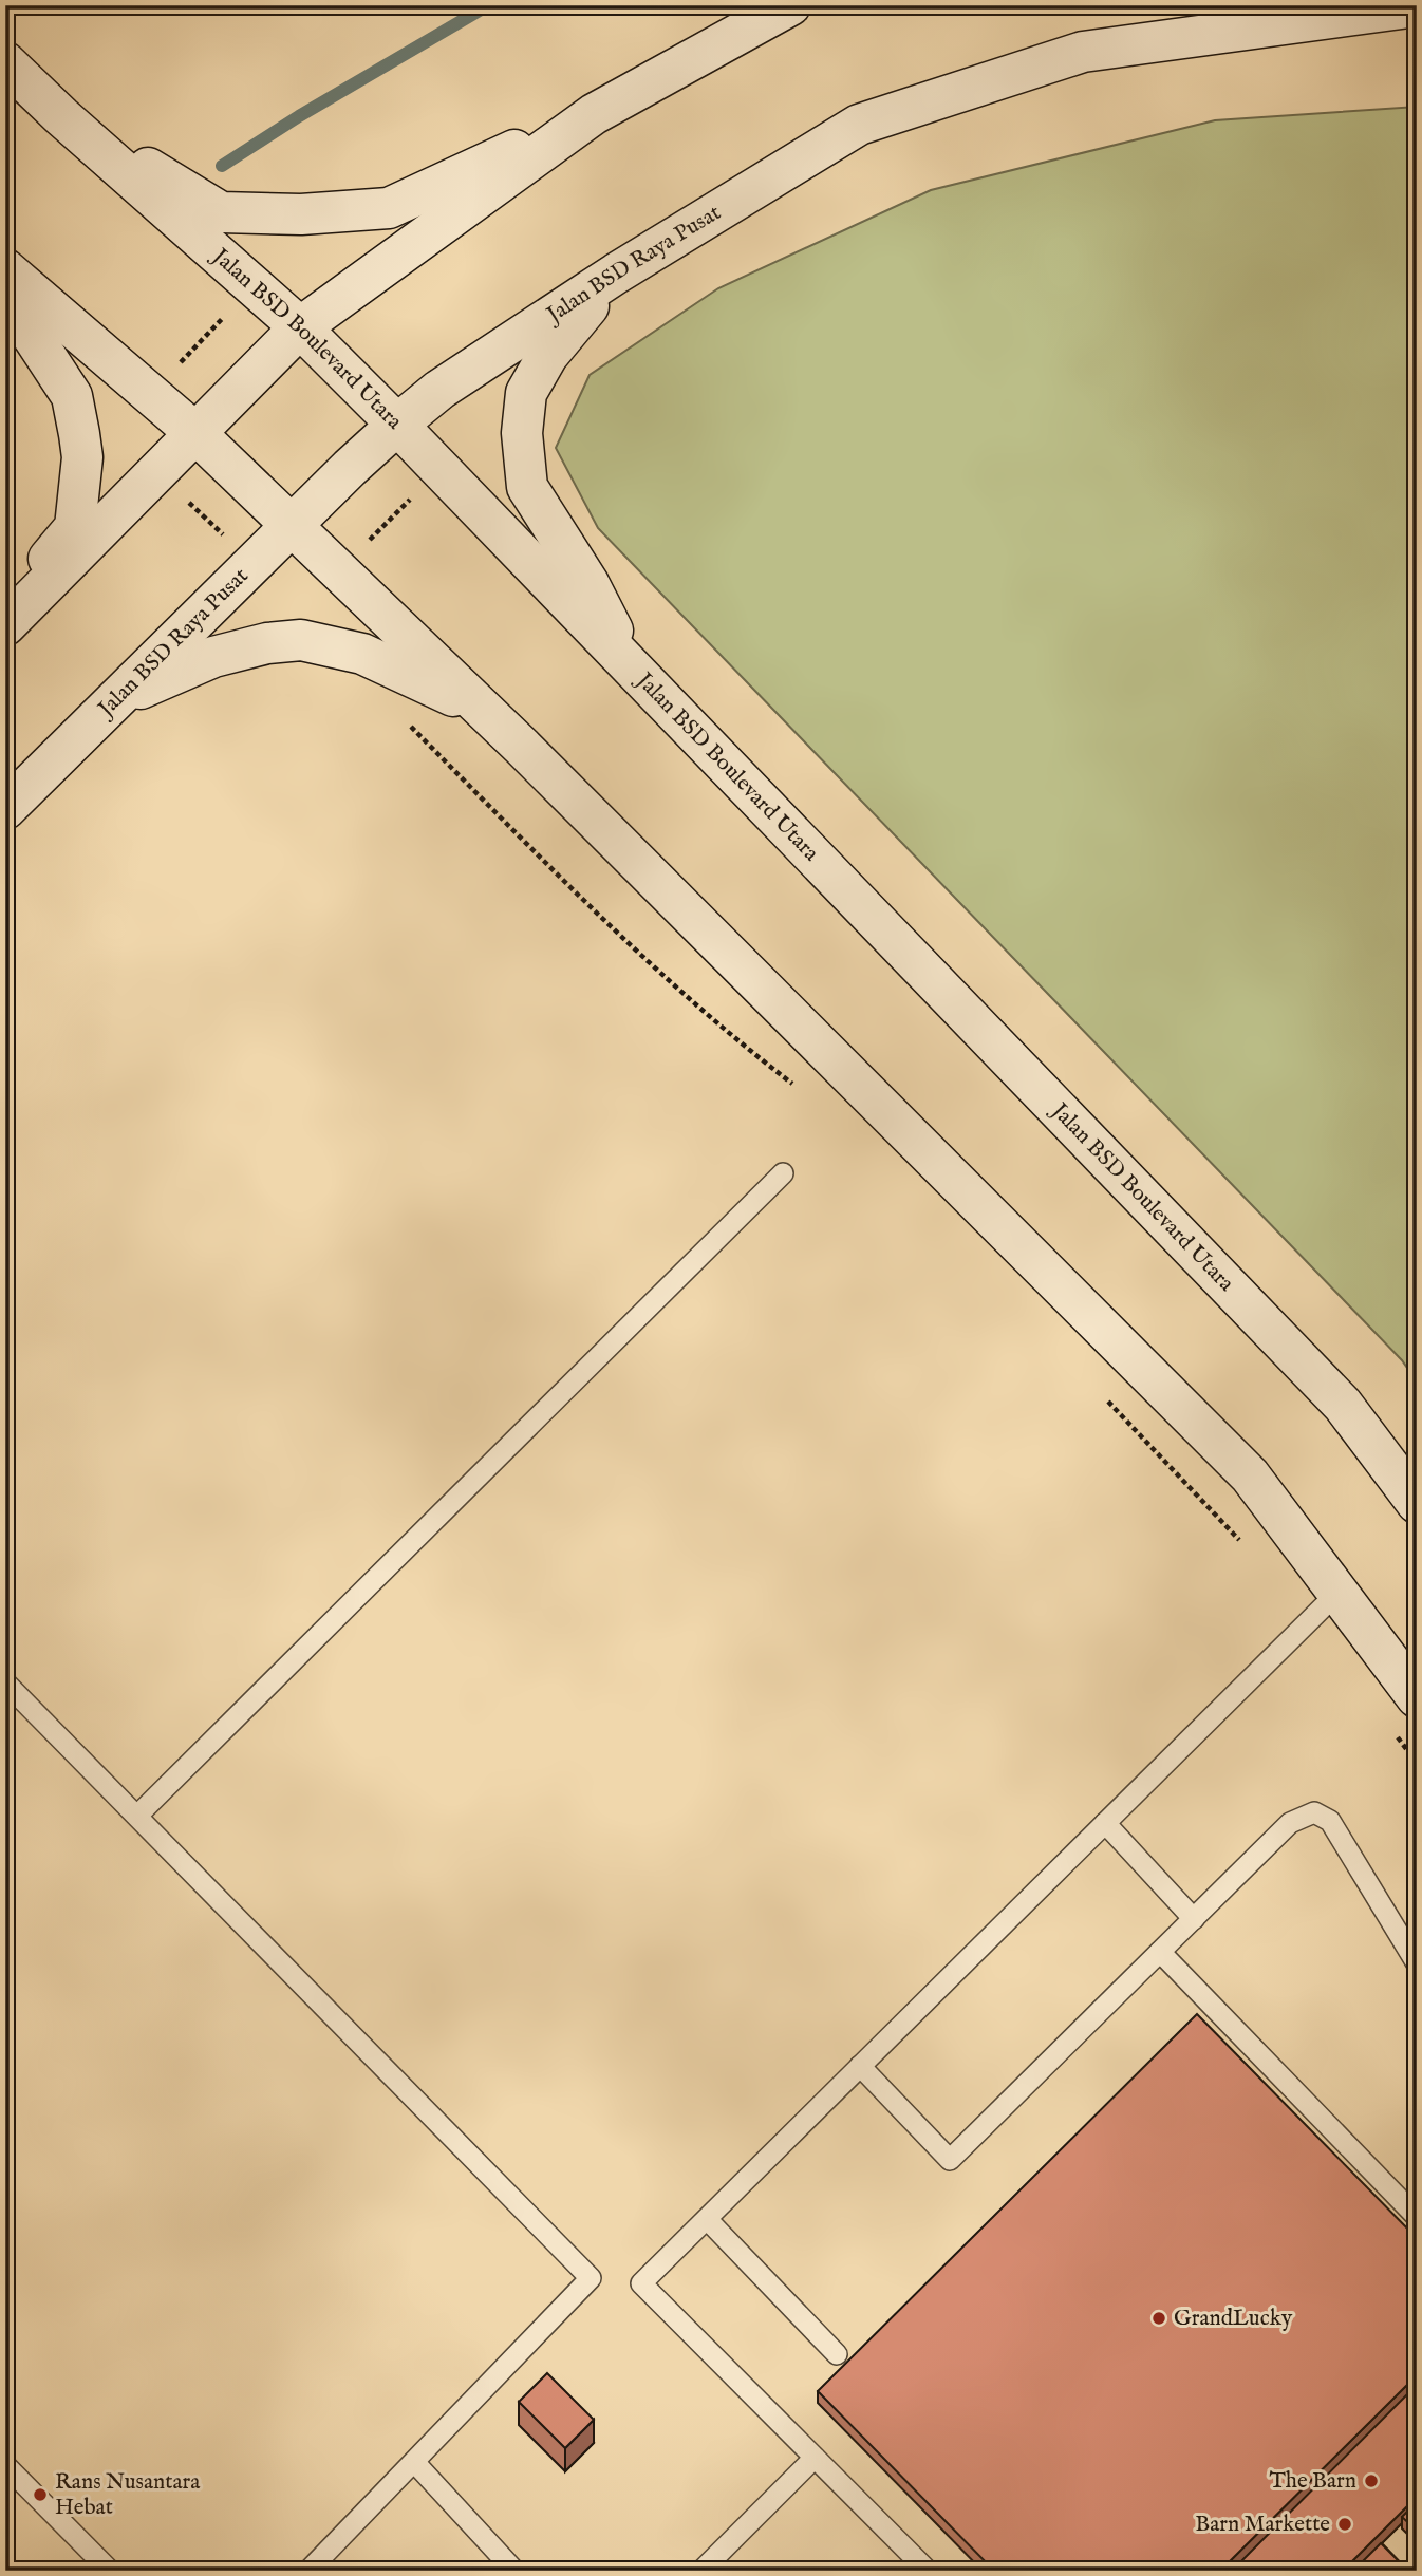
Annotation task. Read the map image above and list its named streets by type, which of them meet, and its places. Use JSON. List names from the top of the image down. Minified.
{"streets":{"main road":["Jalan BSD Raya Pusat","Jalan BSD Boulevard Utara"]},"crossings":[["Jalan BSD Raya Pusat","Jalan BSD Boulevard Utara"]],"places":["GrandLucky","The Barn","Rans Nusantara Hebat","Barn Markette"]}
